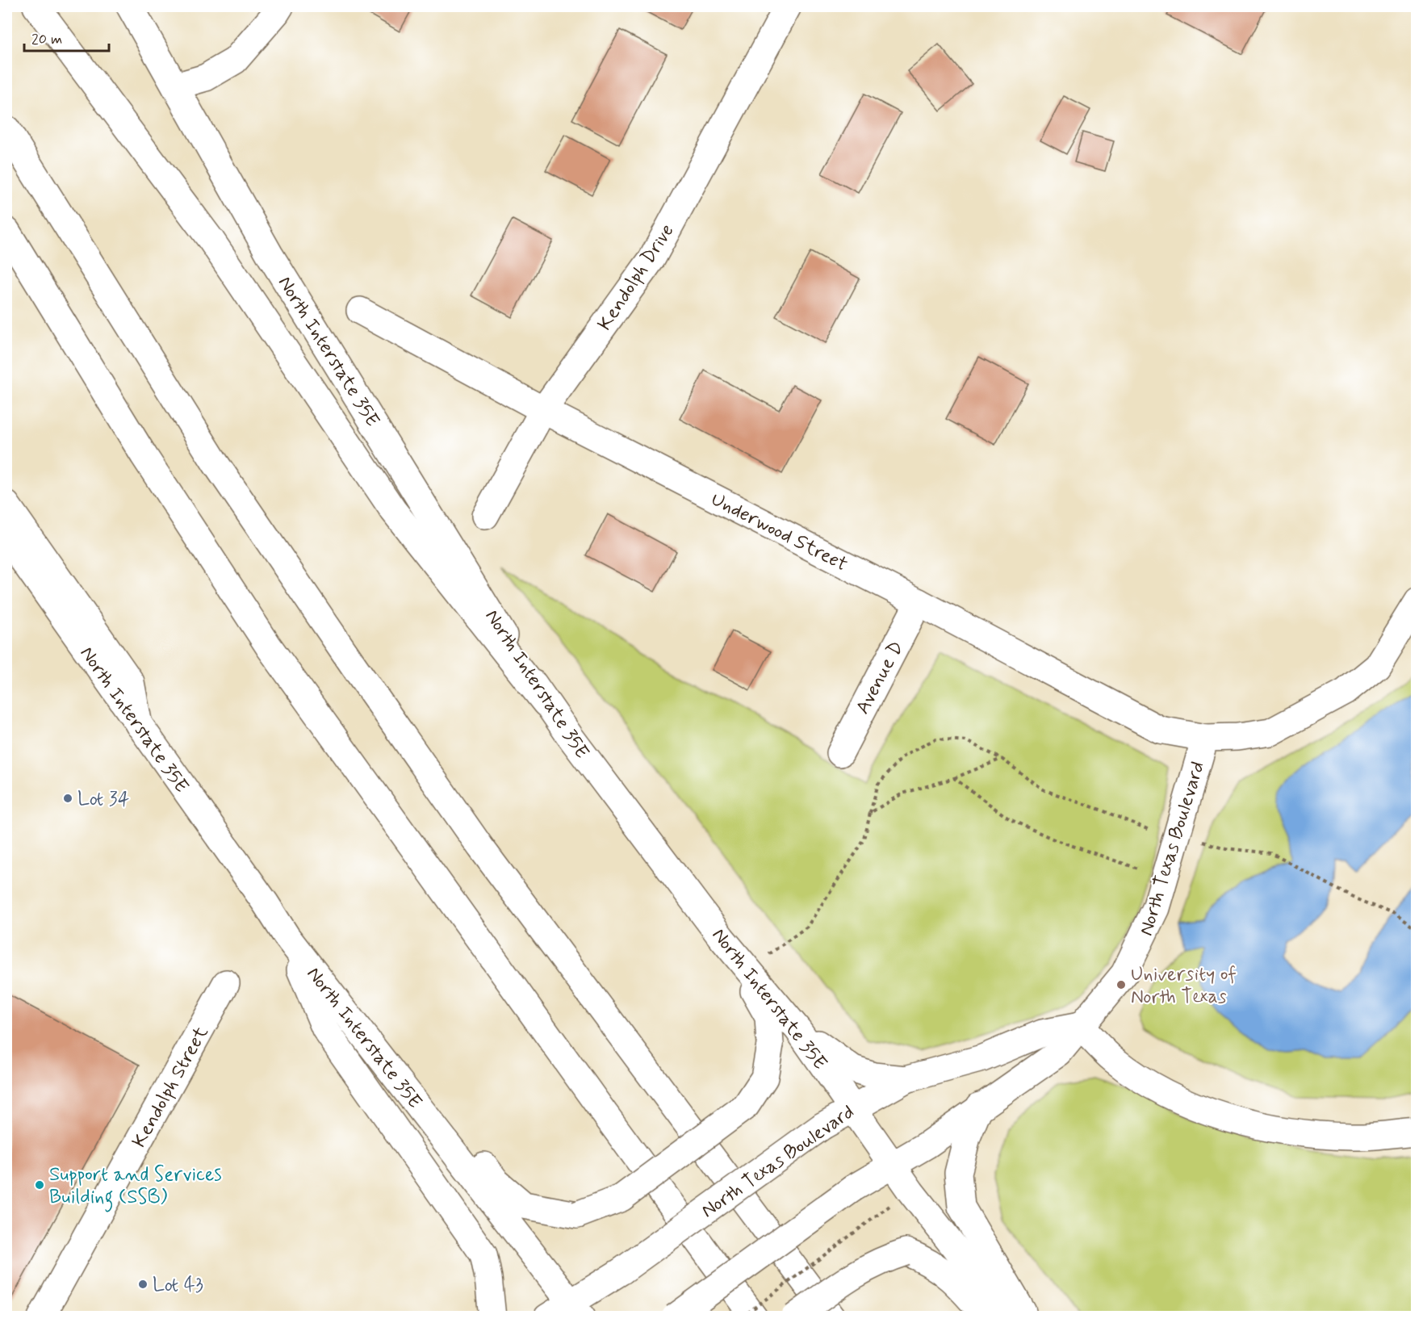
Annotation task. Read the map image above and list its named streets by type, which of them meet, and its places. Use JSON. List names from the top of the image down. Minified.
{"streets":{"main road":["Kendolph Drive","North Interstate 35E","Underwood Street","Avenue D","North Texas Boulevard","Kendolph Street"]},"crossings":[["Kendolph Drive","Underwood Street"],["North Interstate 35E","North Texas Boulevard"],["Underwood Street","Avenue D"],["Underwood Street","North Texas Boulevard"]],"places":["Lot 34","University of North Texas","Support and Services Building (SSB)","Lot 43"],"scale_bar":"20 m"}
